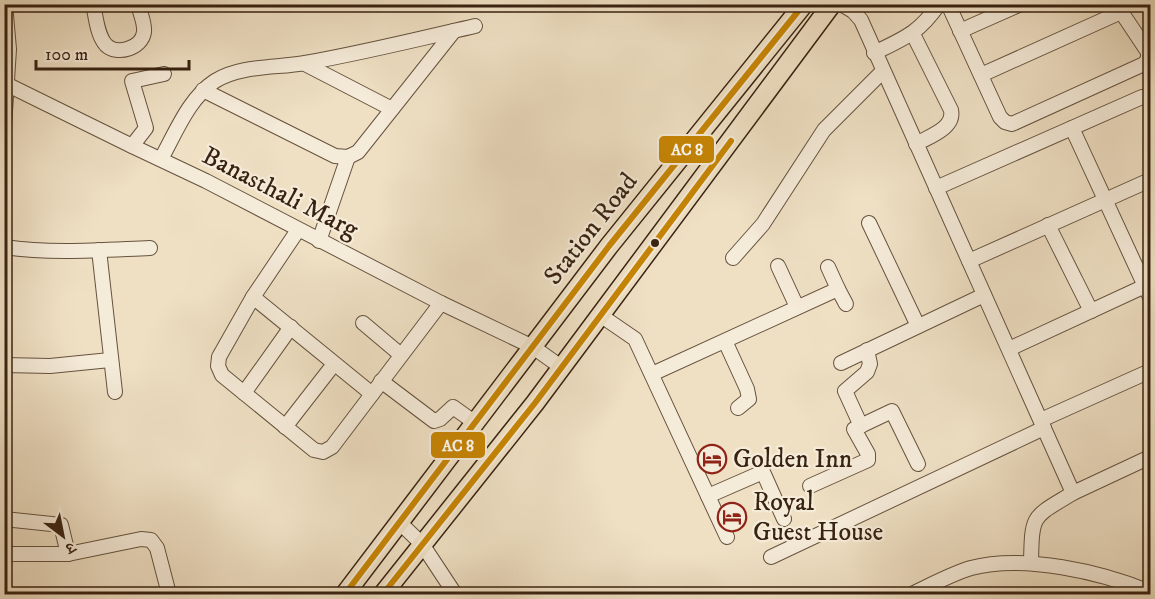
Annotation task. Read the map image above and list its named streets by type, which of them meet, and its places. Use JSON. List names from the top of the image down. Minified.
{"streets":{"main road":["Station Road"],"street":["Banasthali Marg"]},"crossings":[["Banasthali Marg","Station Road"]],"places":{"hotel":["Golden Inn","Royal Guest House"]},"scale_bar":"100 m","north":"bottom right"}
